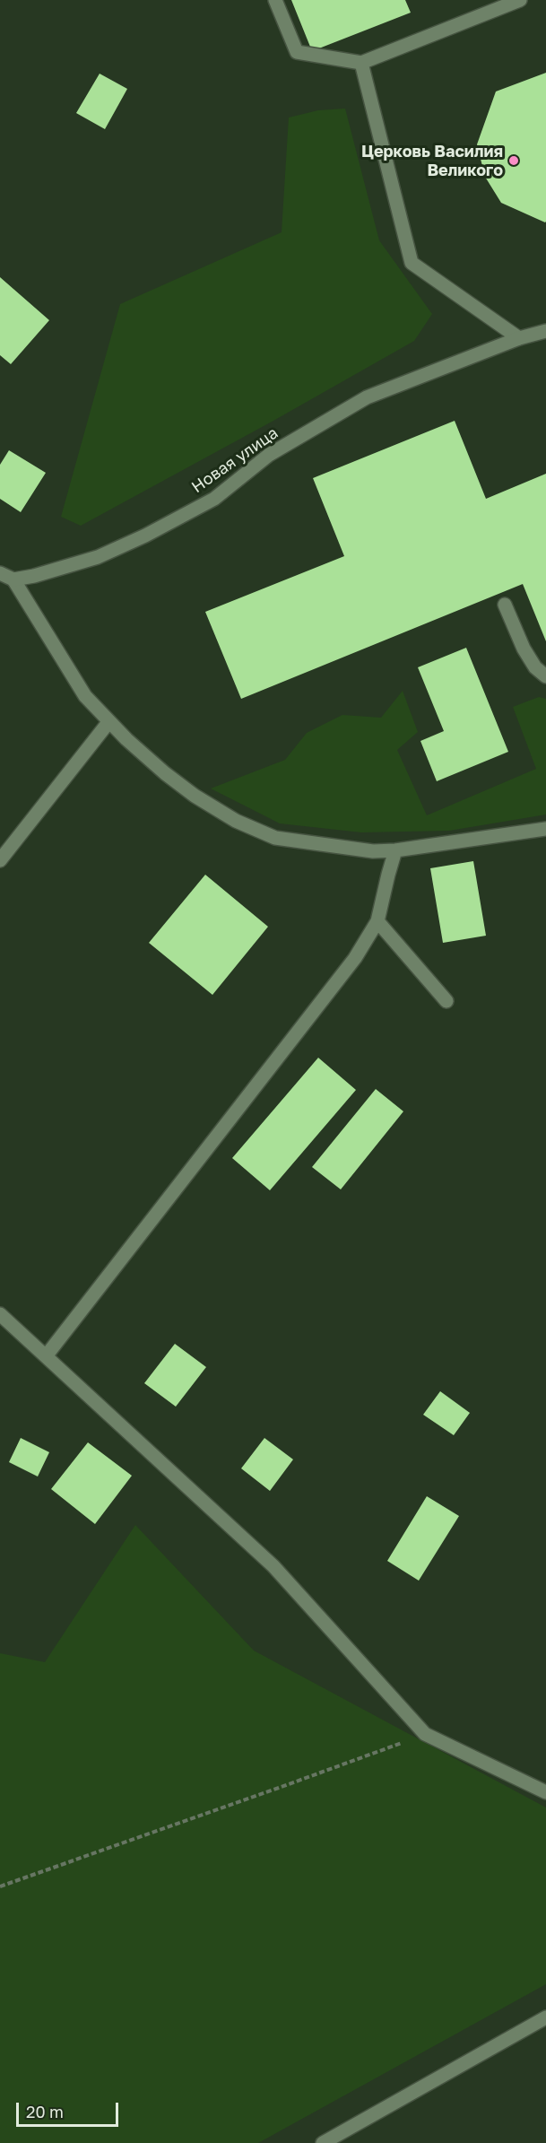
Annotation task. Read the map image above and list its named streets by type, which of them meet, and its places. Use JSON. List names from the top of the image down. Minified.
{"streets":{"street":["Новая улица"]},"places":["Церковь Василия Великого"],"scale_bar":"20 m"}
